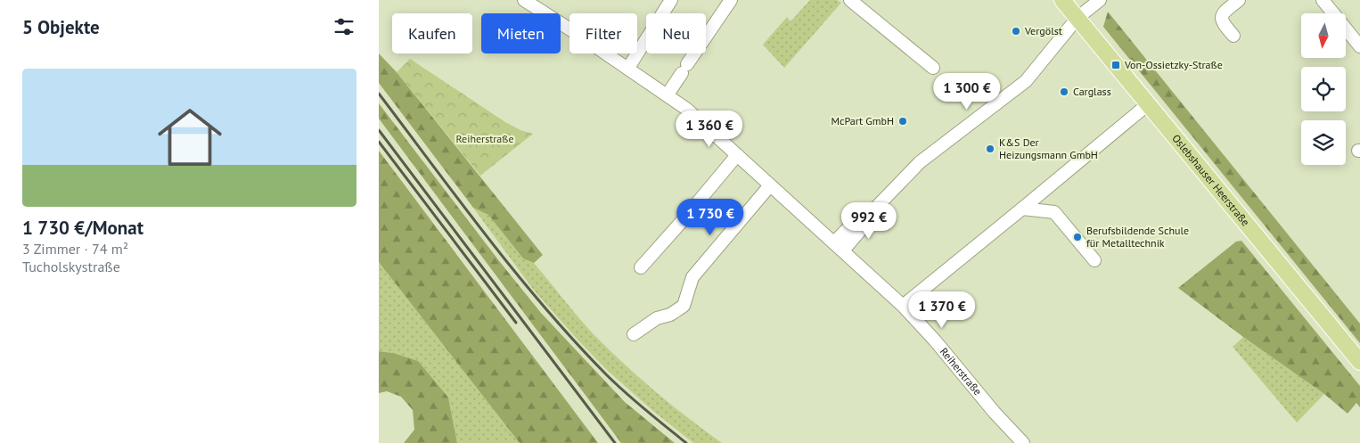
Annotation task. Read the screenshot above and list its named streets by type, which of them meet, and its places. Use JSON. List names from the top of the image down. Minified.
{"streets":{"main road":["Oslebshauser Heerstraße"],"street":["Reiherstraße"]},"parks":["Reiherstraße"],"places":{"other":["Vergölst","Carglass","McPart GmbH","K&S Der Heizungsmann GmbH","Berufsbildende Schule für Metalltechnik"],"transit":["Von-Ossietzky-Straße"]},"north":"bottom","page":{"heading":"5 Objekte","chip":["Kaufen","Mieten","Filter","Neu"],"list":[{"name":"1 730 €/Monat","note":"3 Zimmer · 74 m² · Tucholskystraße"}],"price":["1 300 €","1 360 €","1 730 €","992 €","1 370 €"]}}
